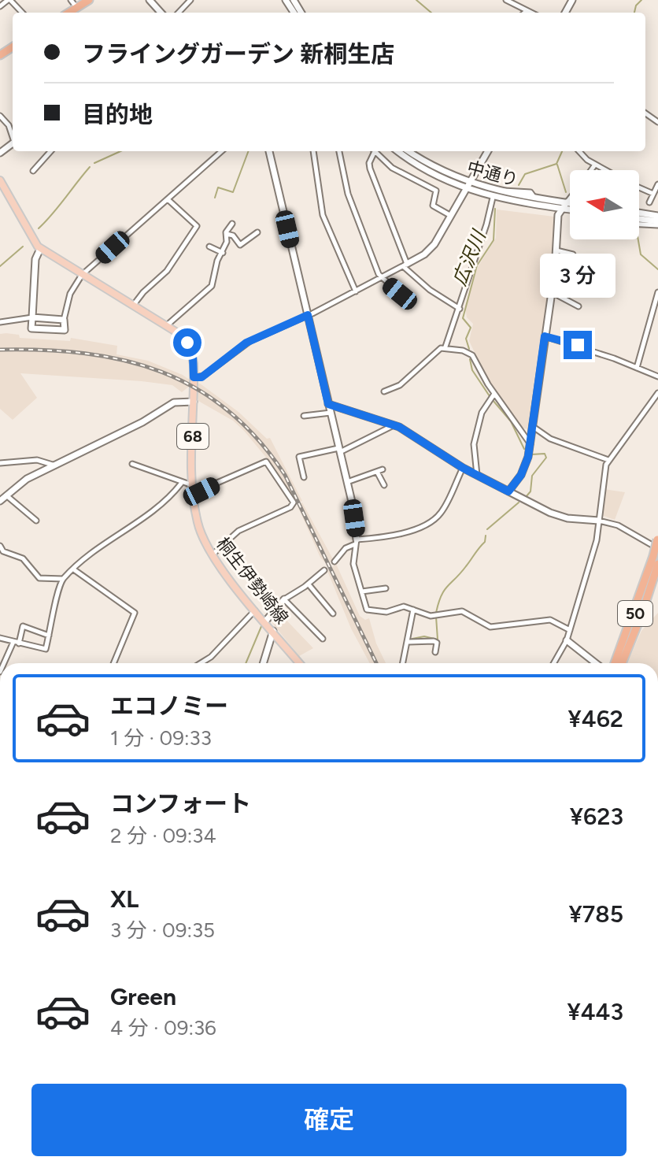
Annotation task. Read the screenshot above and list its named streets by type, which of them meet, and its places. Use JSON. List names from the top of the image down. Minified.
{"streets":{"highway":["50"],"main road":["68","桐生伊勢崎線"],"street":["中通り"]},"water":["広沢川"],"north":"left","page":{"banner":["フライングガーデン 新桐生店","目的地"],"bubble":"3 分","list":[{"name":"エコノミー","note":"1 分 · 09:33","value":"¥462"},{"name":"コンフォート","note":"2 分 · 09:34","value":"¥623"},{"name":"XL","note":"3 分 · 09:35","value":"¥785"},{"name":"Green","note":"4 分 · 09:36","value":"¥443"}],"buttons":"確定"}}
